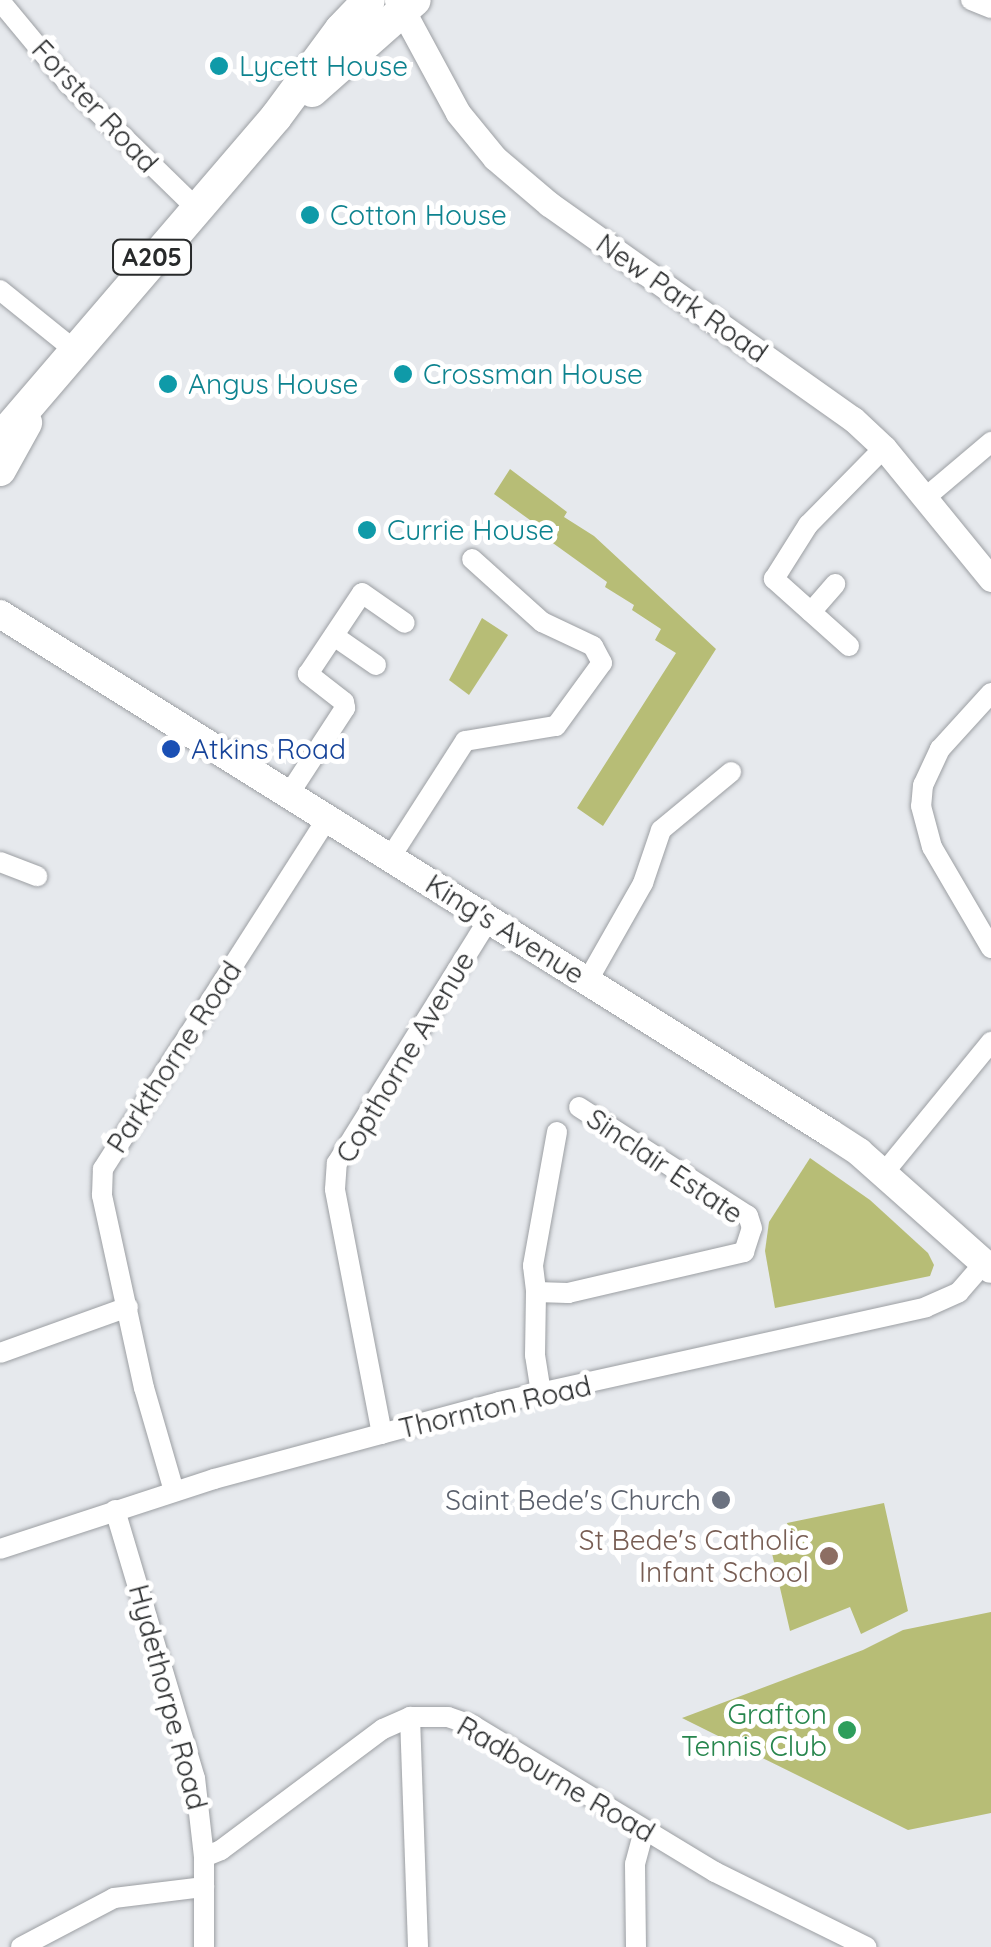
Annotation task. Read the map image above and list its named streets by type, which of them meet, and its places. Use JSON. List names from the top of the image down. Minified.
{"streets":{"highway":["A205"],"main road":["King's Avenue"],"street":["Forster Road","New Park Road","Parkthorne Road","Copthorne Avenue","Sinclair Estate","Thornton Road","Hydethorpe Road","Radbourne Road"]},"crossings":[["Forster Road","A205"],["A205","New Park Road"],["King's Avenue","Parkthorne Road"],["King's Avenue","Copthorne Avenue"],["King's Avenue","Thornton Road"],["Parkthorne Road","Thornton Road"],["Copthorne Avenue","Thornton Road"],["Sinclair Estate","Thornton Road"],["Thornton Road","Hydethorpe Road"]],"places":["Lycett House","Cotton House","Crossman House","Angus House","Currie House","Atkins Road","Saint Bede's Church","St Bede's Catholic Infant School","Grafton Tennis Club"]}
